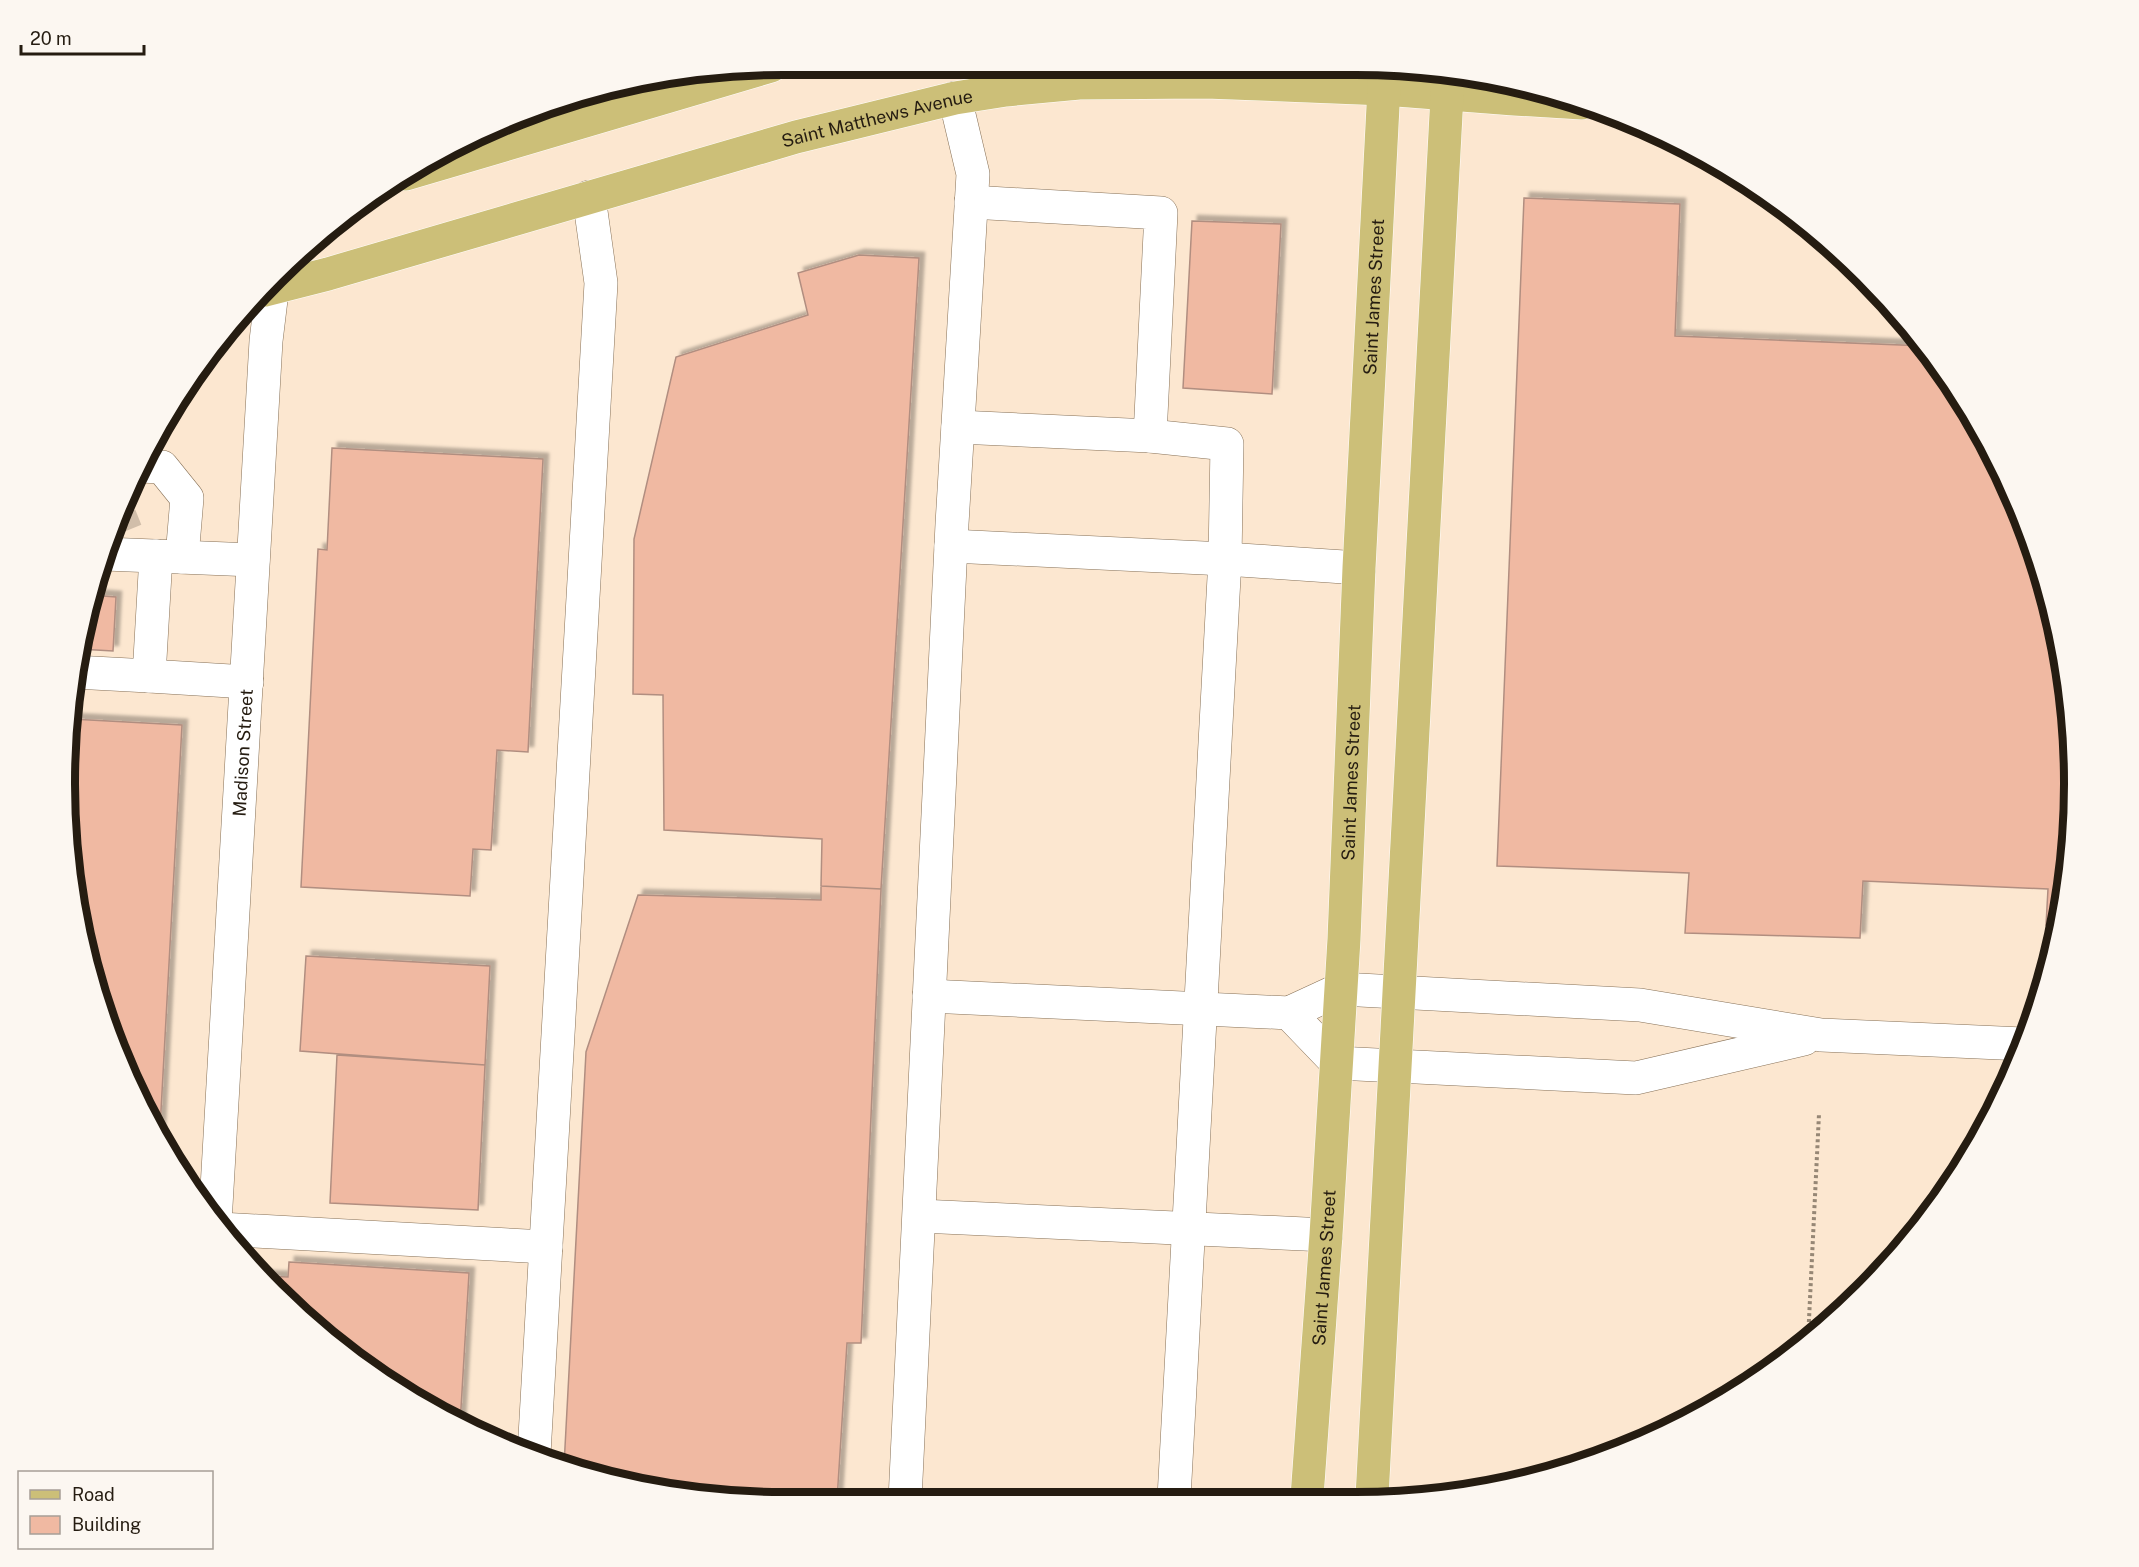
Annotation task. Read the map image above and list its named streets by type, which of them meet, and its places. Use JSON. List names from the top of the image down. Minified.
{"streets":{"main road":["Saint Matthews Avenue","Saint James Street"],"street":["Madison Street"]},"crossings":[["Saint Matthews Avenue","Saint James Street"]],"legend":["Road","Building"],"scale_bar":"20 m"}
